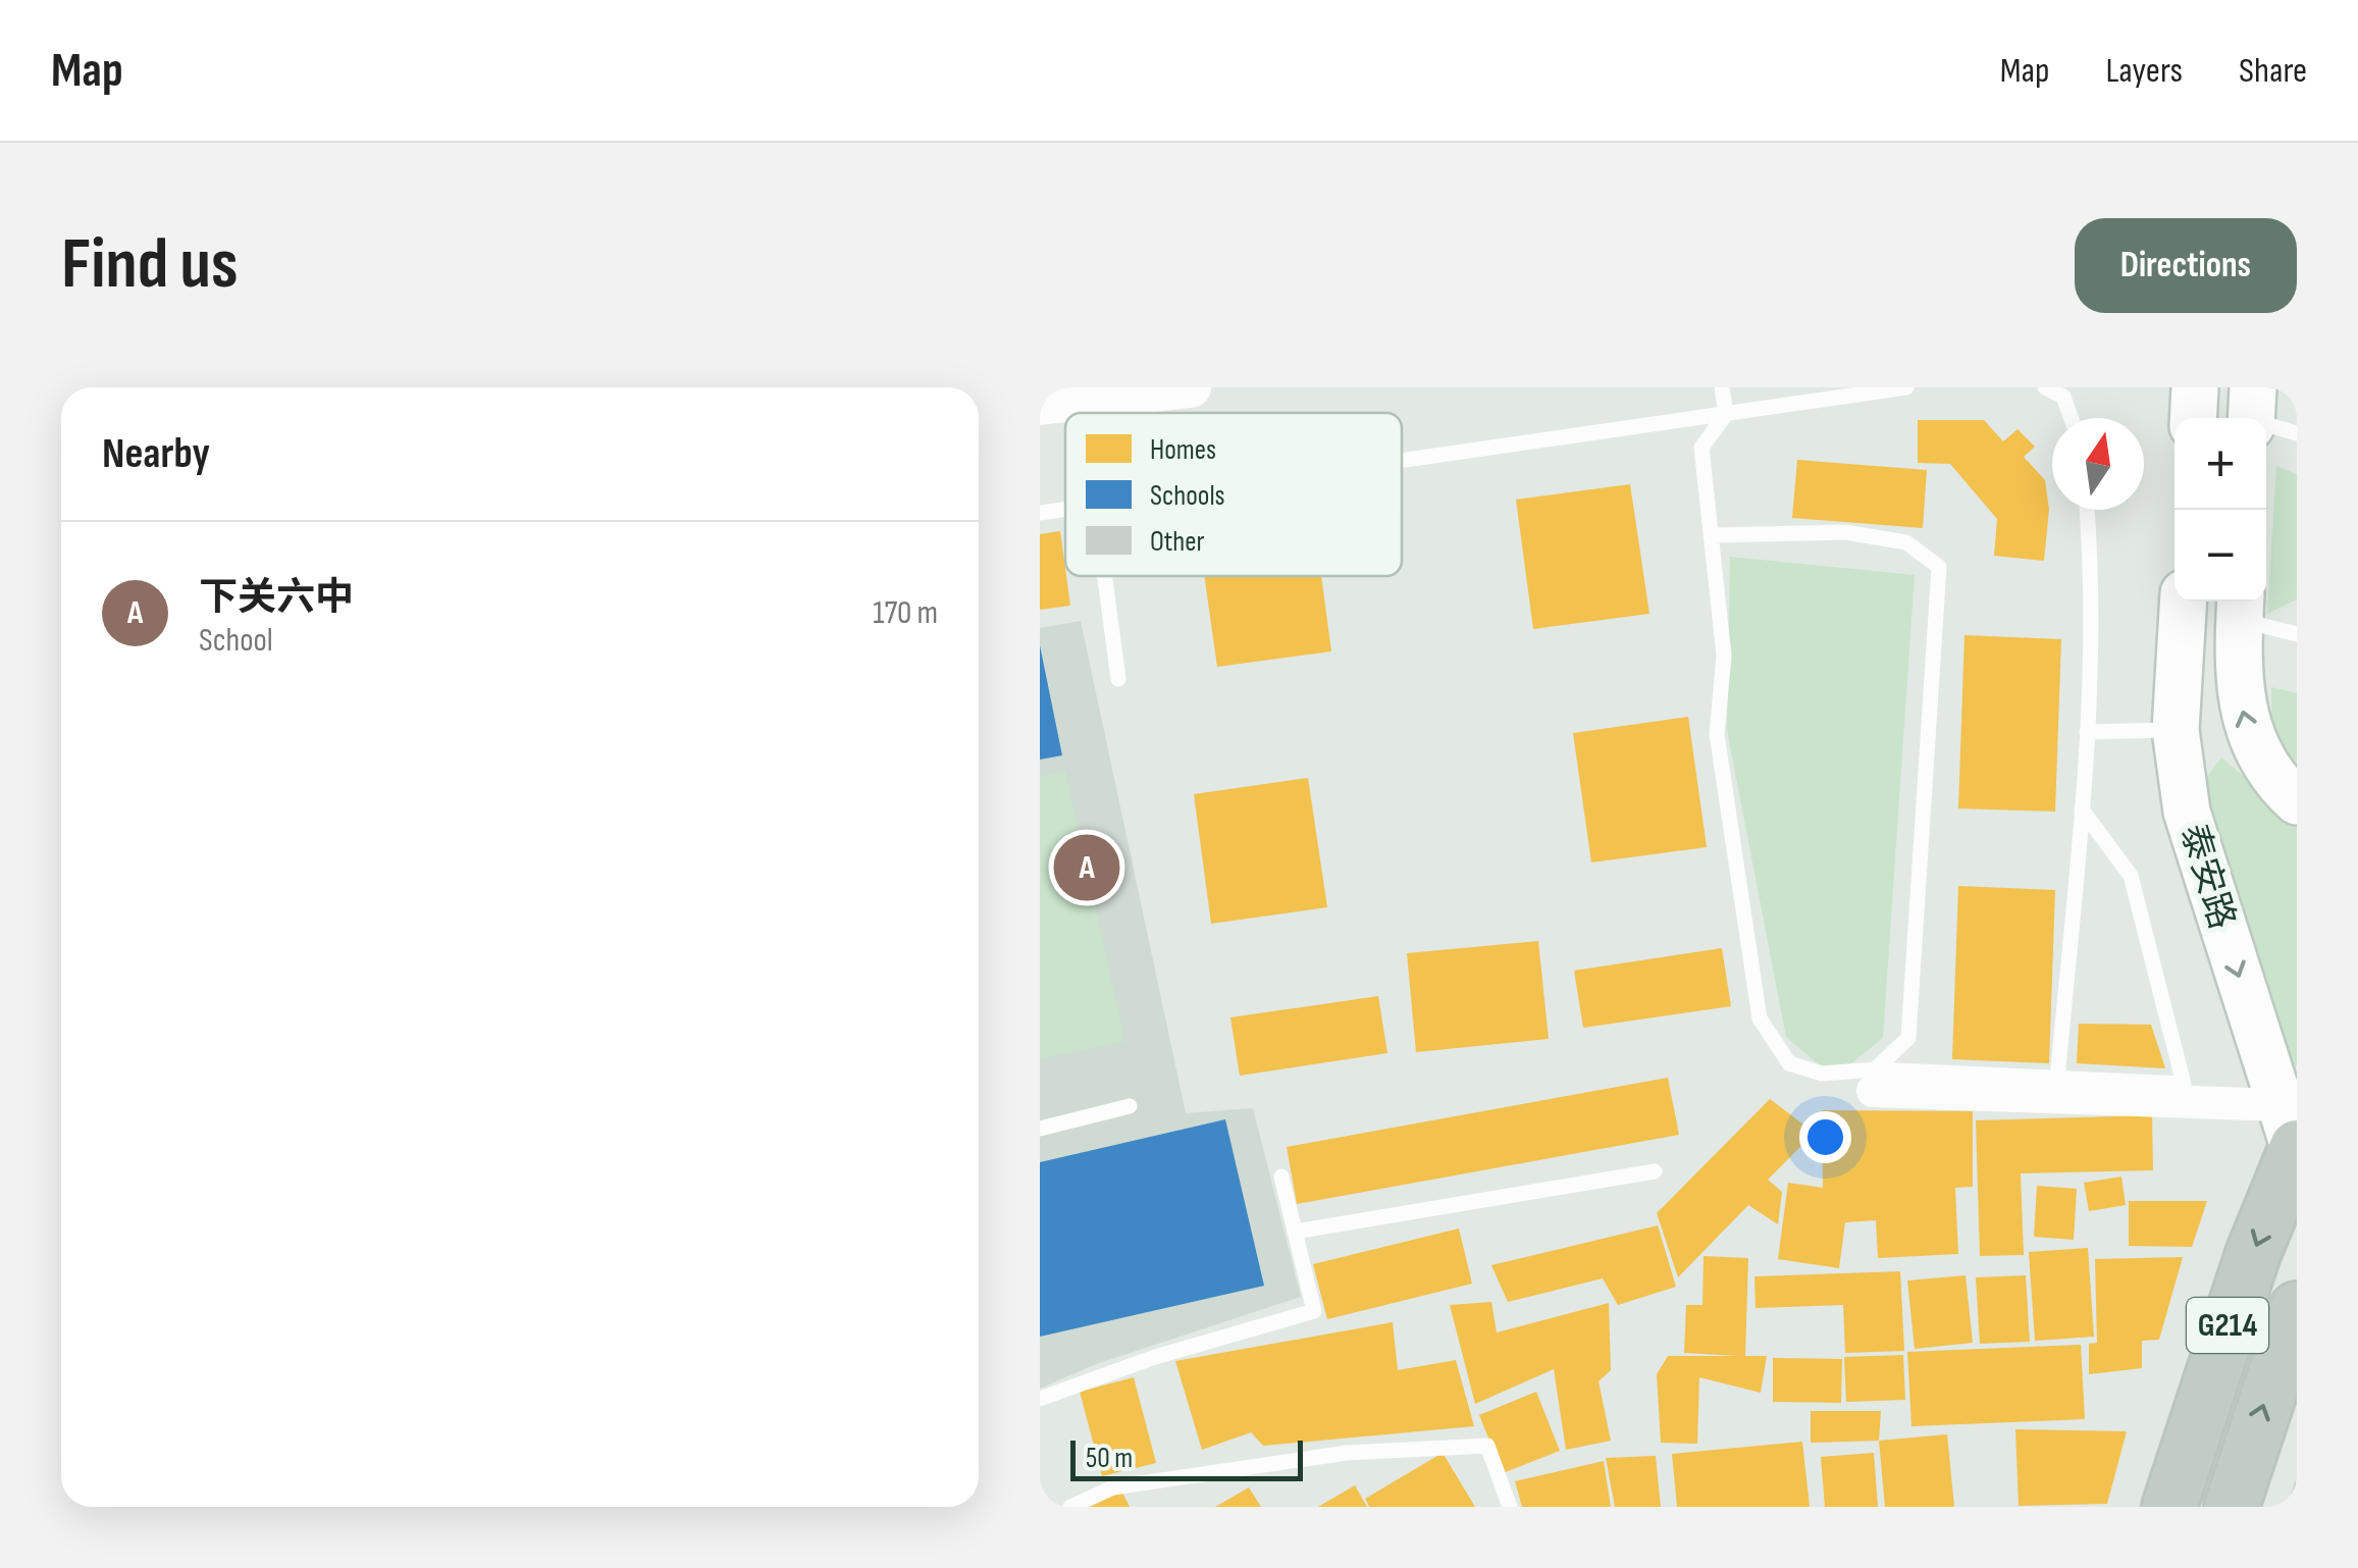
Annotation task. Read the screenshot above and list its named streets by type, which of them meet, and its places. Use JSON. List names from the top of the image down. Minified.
{"streets":{"highway":["G214"],"main road":["泰安路"]},"crossings":[["泰安路","G214"]],"one_way":["泰安路"],"legend":["Homes","Schools","Other"],"scale_bar":"50 m","north":"top","page":{"header":"Map","nav":["Map","Layers","Share"],"buttons":"Directions","title":"Find us","heading":"Nearby","map_buttons":["+","−"],"list":[{"mark":"A","name":"下关六中","note":"School","value":"170 m"}],"pins":"A","scale":"50 m"}}
